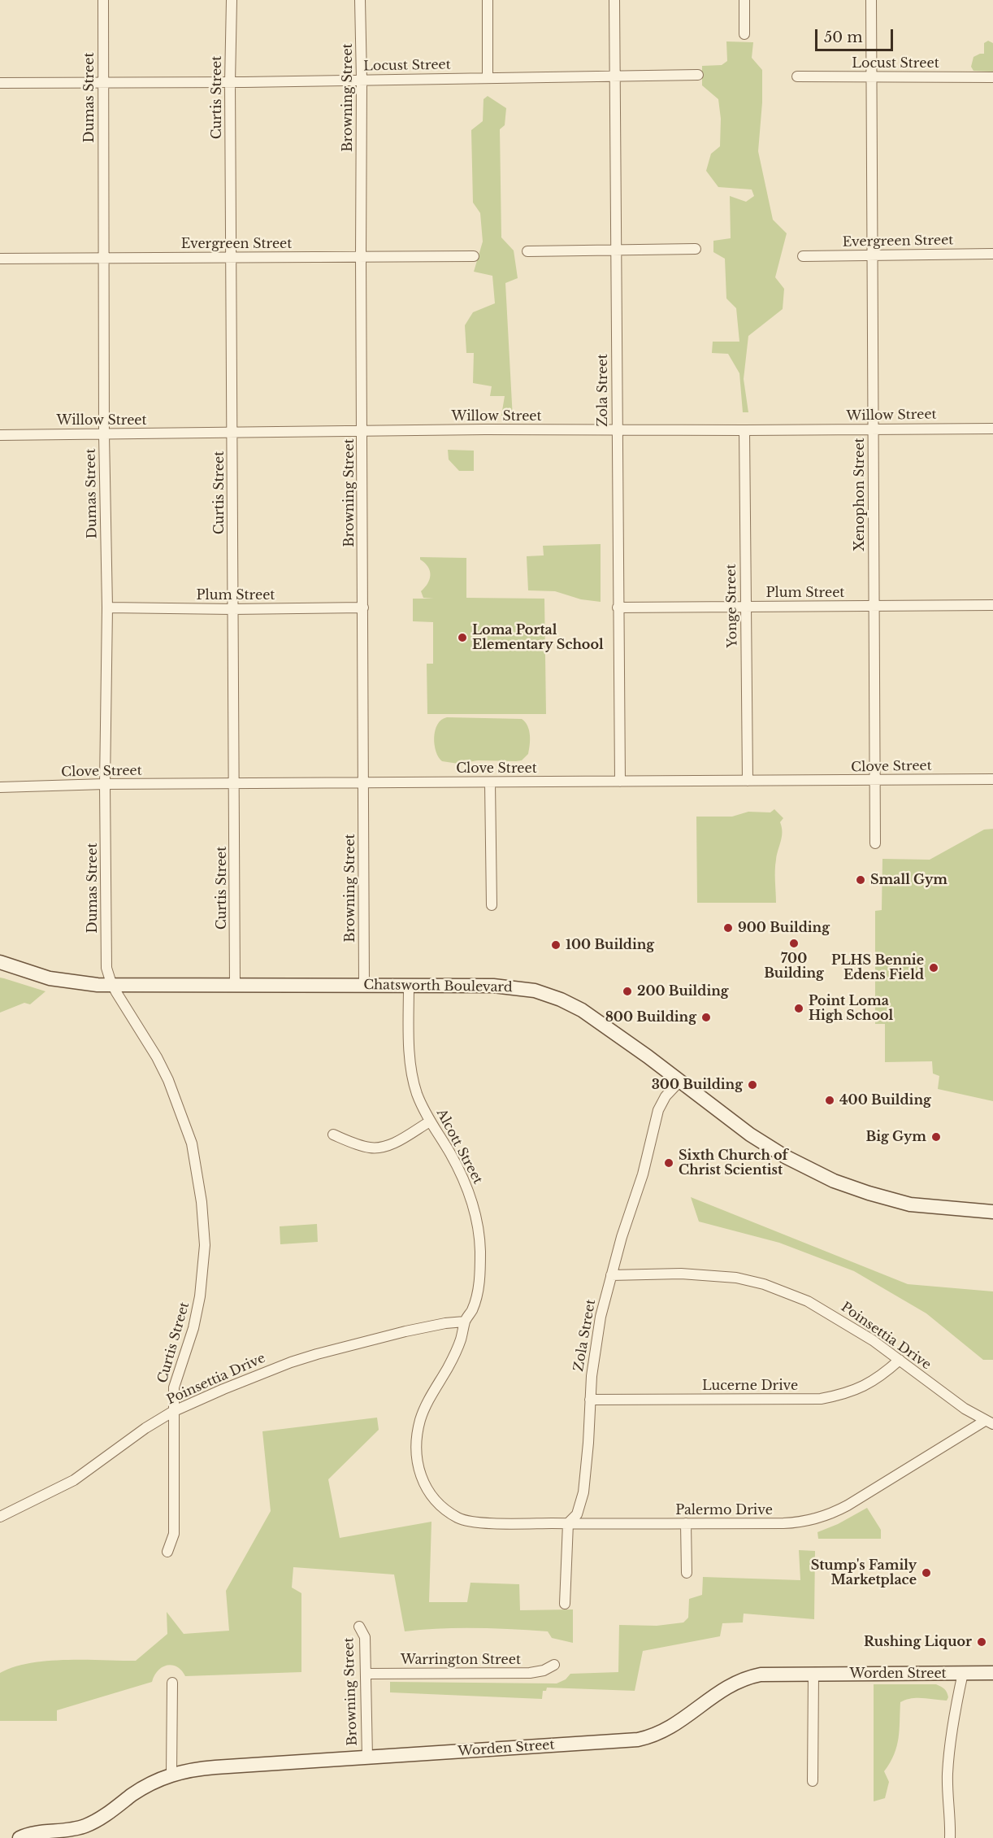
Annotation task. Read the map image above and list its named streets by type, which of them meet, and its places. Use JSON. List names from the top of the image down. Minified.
{"streets":{"main road":["Chatsworth Boulevard","Worden Street"],"street":["Locust Street","Dumas Street","Curtis Street","Browning Street","Evergreen Street","Zola Street","Willow Street","Xenophon Street","Plum Street","Yonge Street","Clove Street","Alcott Street","Poinsettia Drive","Lucerne Drive","Palermo Drive","Warrington Street"]},"crossings":[["Locust Street","Dumas Street"],["Locust Street","Curtis Street"],["Locust Street","Browning Street"],["Locust Street","Zola Street"],["Locust Street","Xenophon Street"],["Dumas Street","Curtis Street"],["Dumas Street","Evergreen Street"],["Dumas Street","Willow Street"],["Dumas Street","Plum Street"],["Dumas Street","Clove Street"],["Dumas Street","Chatsworth Boulevard"],["Curtis Street","Evergreen Street"],["Curtis Street","Willow Street"],["Curtis Street","Plum Street"],["Curtis Street","Clove Street"],["Curtis Street","Chatsworth Boulevard"],["Curtis Street","Poinsettia Drive"],["Browning Street","Evergreen Street"],["Browning Street","Willow Street"],["Browning Street","Plum Street"],["Browning Street","Clove Street"],["Browning Street","Chatsworth Boulevard"],["Browning Street","Warrington Street"],["Browning Street","Worden Street"],["Evergreen Street","Xenophon Street"],["Zola Street","Willow Street"],["Zola Street","Plum Street"],["Zola Street","Clove Street"],["Zola Street","Chatsworth Boulevard"],["Zola Street","Poinsettia Drive"],["Zola Street","Lucerne Drive"],["Zola Street","Palermo Drive"],["Willow Street","Xenophon Street"],["Willow Street","Yonge Street"],["Xenophon Street","Plum Street"],["Xenophon Street","Clove Street"],["Plum Street","Yonge Street"],["Yonge Street","Clove Street"],["Chatsworth Boulevard","Alcott Street"],["Alcott Street","Poinsettia Drive"],["Alcott Street","Palermo Drive"],["Poinsettia Drive","Lucerne Drive"],["Poinsettia Drive","Palermo Drive"]],"places":["Loma Portal Elementary School","Small Gym","900 Building","700 Building","100 Building","PLHS Bennie Edens Field","200 Building","Point Loma High School","800 Building","300 Building","400 Building","Big Gym","Sixth Church of Christ Scientist","Stump's Family Marketplace","Rushing Liquor"],"scale_bar":"50 m"}
